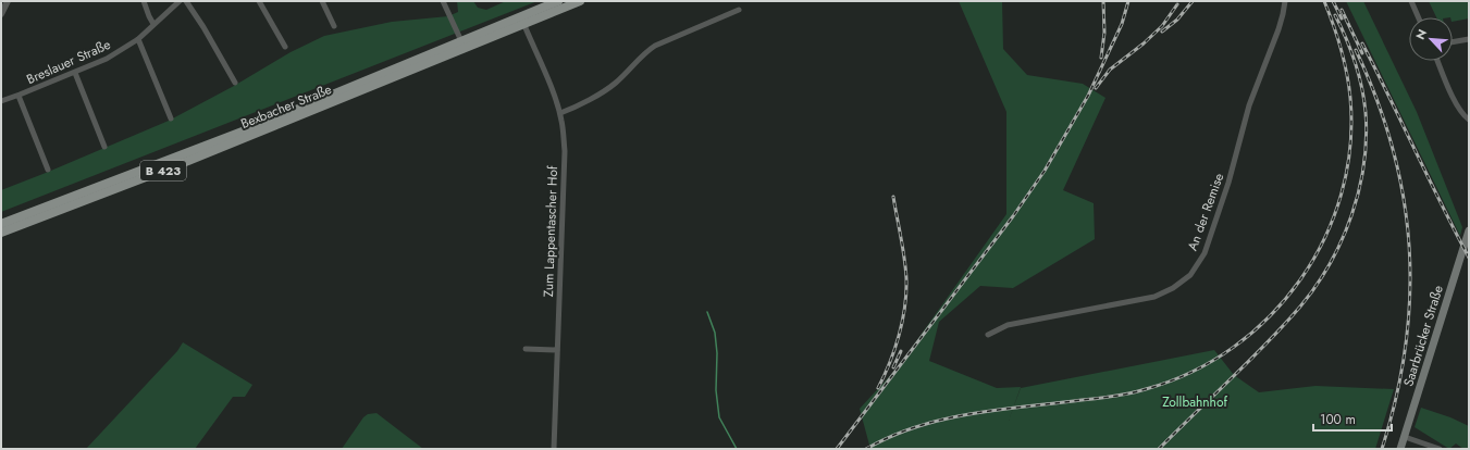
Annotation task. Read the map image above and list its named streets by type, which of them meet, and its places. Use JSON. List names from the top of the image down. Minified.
{"streets":{"main road":["Bexbacher Straße","B 423","Saarbrücker Straße"],"street":["Breslauer Straße","An der Remise","Zum Lappentascher Hof"]},"crossings":[["Bexbacher Straße","Zum Lappentascher Hof"]],"parks":["Zollbahnhof"],"scale_bar":"100 m","north":"top left"}
